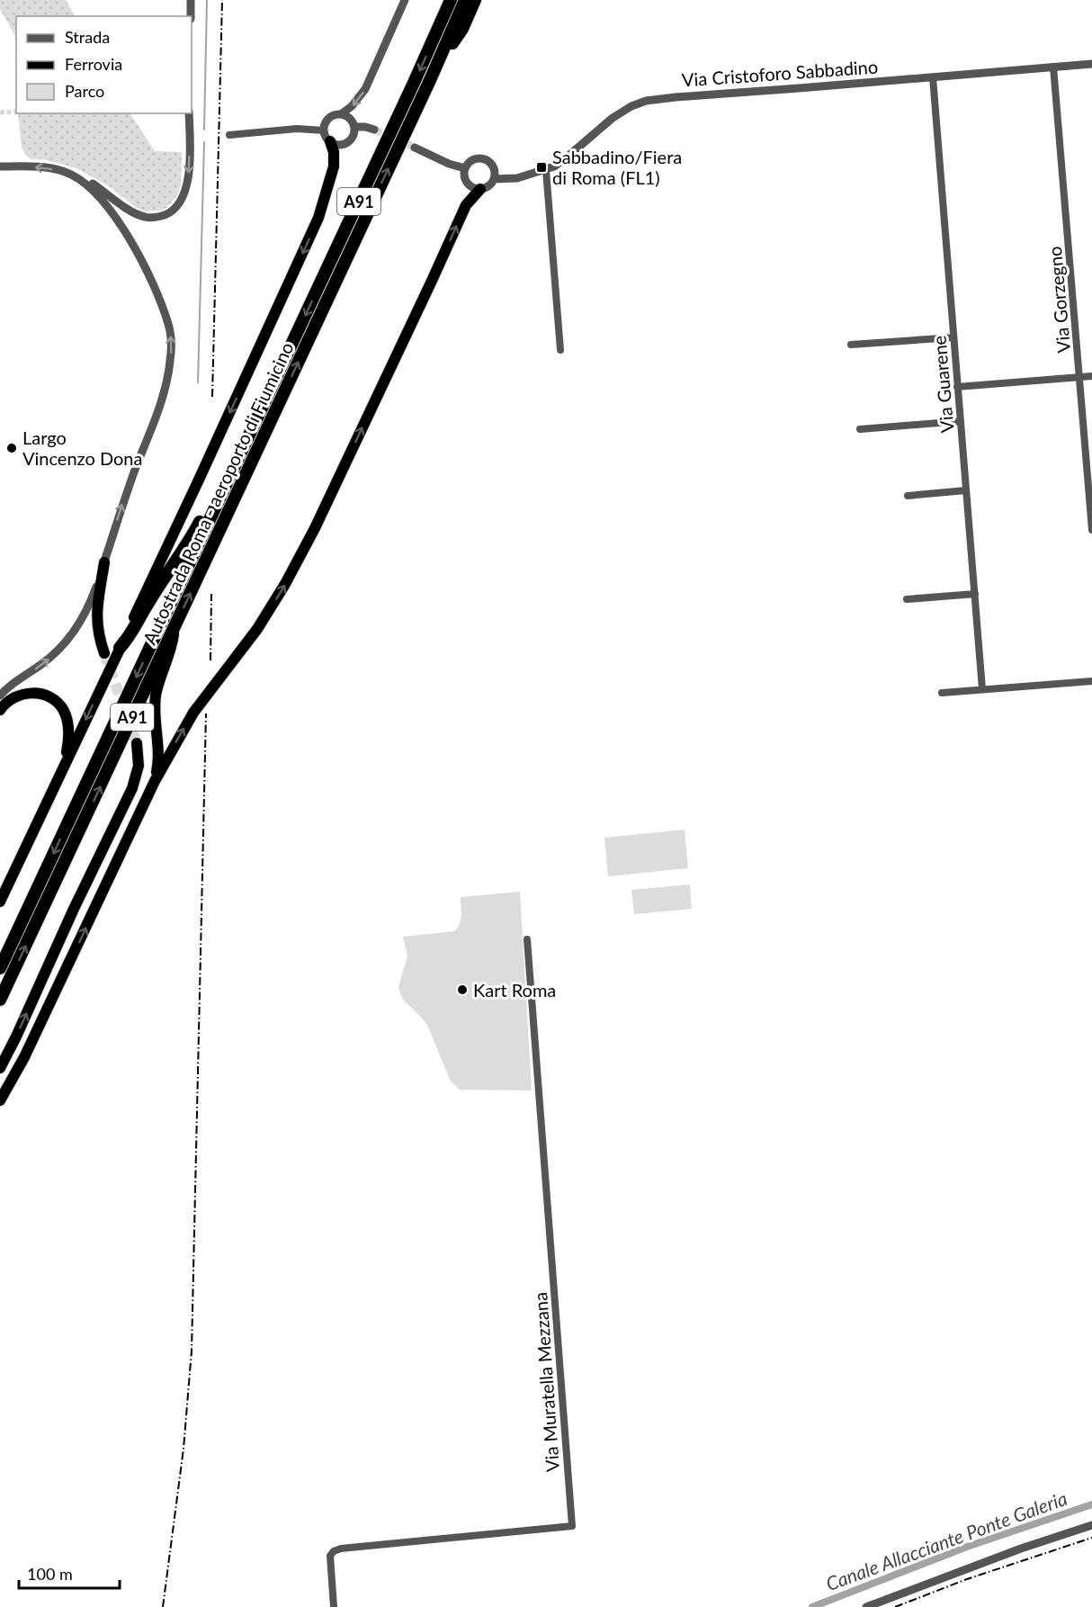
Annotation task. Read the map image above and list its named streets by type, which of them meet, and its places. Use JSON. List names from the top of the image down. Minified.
{"streets":{"highway":["A91","Autostrada Roma - aeroporto di Fiumicino"],"street":["Via Cristoforo Sabbadino","Via Gorzegno","Via Guarene","Via Muratella Mezzana"]},"crossings":[["Via Cristoforo Sabbadino","Via Gorzegno"],["Via Cristoforo Sabbadino","Via Guarene"]],"water":["Canale Allacciante Ponte Galeria"],"places":{"transit":["Sabbadino/Fiera di Roma (FL1)"],"other":["Largo Vincenzo Dona","Kart Roma"]},"legend":["Strada","Ferrovia","Parco"],"scale_bar":"100 m"}
